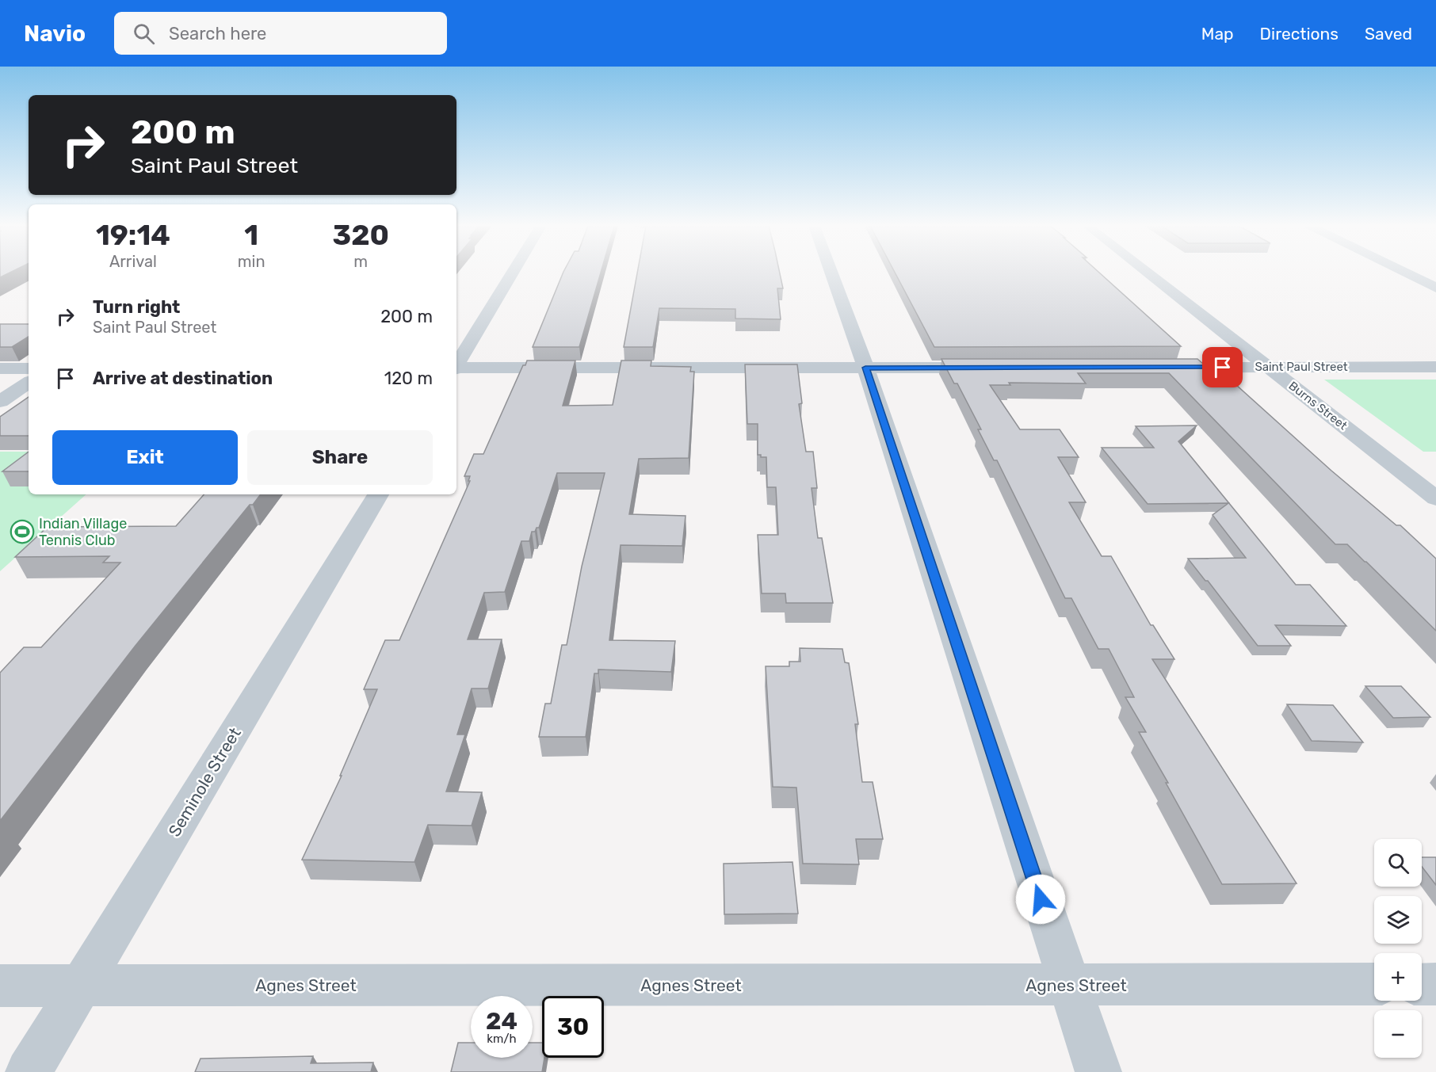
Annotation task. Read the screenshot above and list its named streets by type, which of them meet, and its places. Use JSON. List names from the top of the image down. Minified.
{"streets":{"street":["Saint Paul Street","Burns Street","Seminole Street","Agnes Street"]},"crossings":[["Saint Paul Street","Burns Street"],["Seminole Street","Agnes Street"]],"places":{"sports":["Indian Village Tennis Club"]},"page":{"header":"Navio","search":"Search here","nav":["Map","Directions","Saved"],"turn":["200 m","Saint Paul Street"],"eta":["19:14","Arrival","1","min","320","m"],"list":[{"name":"Turn right","note":"Saint Paul Street","value":"200 m"},{"name":"Arrive at destination","value":"120 m"}],"buttons":["Exit","Share"],"map_buttons":["+","−"],"speed":"24 km/h","limit":"30"}}
